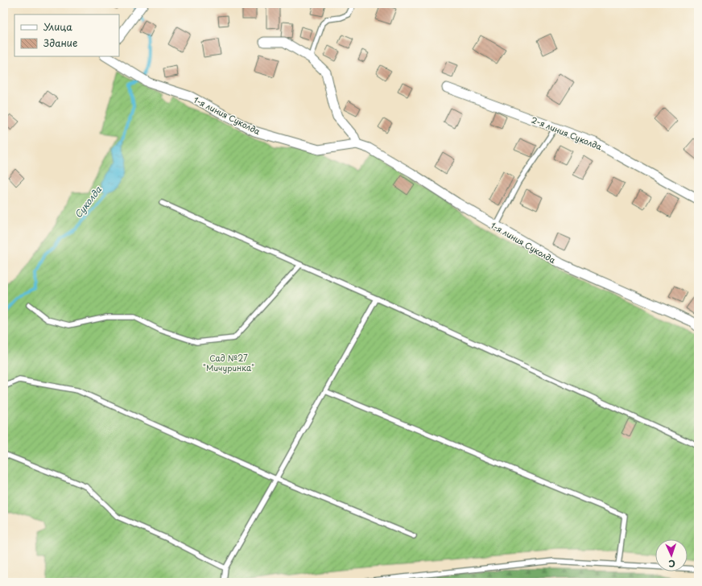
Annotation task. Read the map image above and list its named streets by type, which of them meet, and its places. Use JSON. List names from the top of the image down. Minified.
{"streets":{"street":["1-я линия Суколда","2-я линия Суколда"]},"water":["Суколда"],"parks":["Сад №27 \"Мичуринка\""],"legend":["Улица","Здание"],"north":"bottom"}
